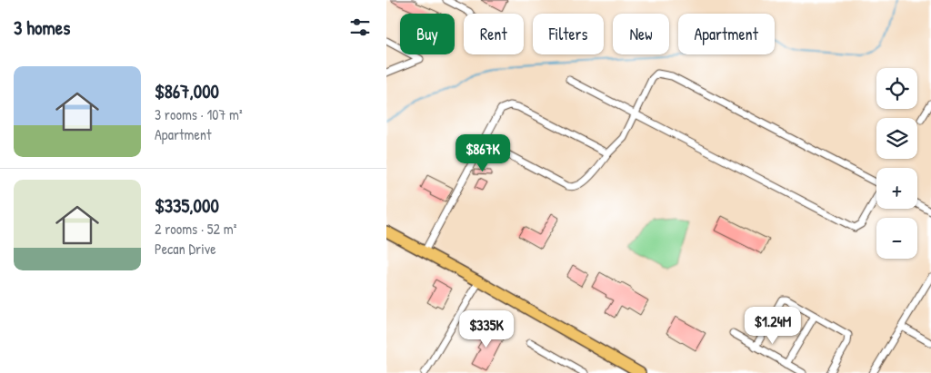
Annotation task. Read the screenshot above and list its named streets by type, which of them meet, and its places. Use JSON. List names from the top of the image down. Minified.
{"page":{"heading":"3 homes","chip":["Buy","Rent","Filters","New","Apartment"],"list":[{"name":"$867,000","note":"3 rooms · 107 m² · Apartment"},{"name":"$335,000","note":"2 rooms · 52 m² · Pecan Drive"}],"map_buttons":["+","−"],"price":["$867K","$1.24M","$335K"]}}
